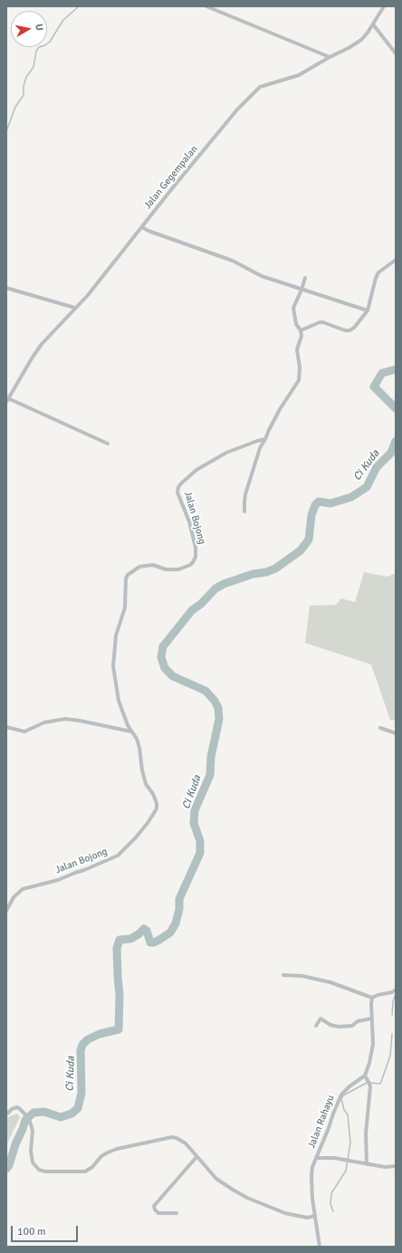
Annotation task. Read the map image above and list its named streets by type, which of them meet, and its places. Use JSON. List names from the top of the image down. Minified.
{"streets":{"street":["Jalan Gegempalan","Jalan Bojong","Jalan Rahayu"]},"water":["Ci Kuda"],"scale_bar":"100 m","north":"right"}
